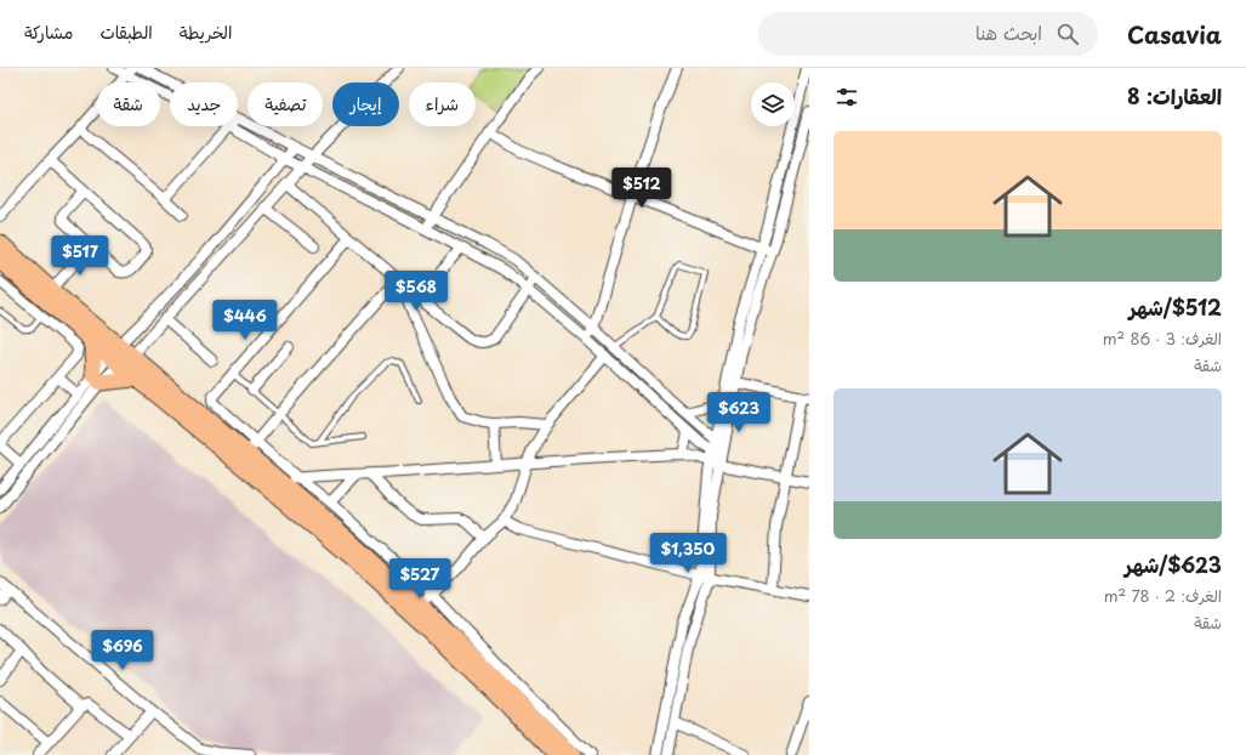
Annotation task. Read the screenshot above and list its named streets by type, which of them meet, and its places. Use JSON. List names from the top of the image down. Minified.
{"page":{"header":"Casavia","search":"ابحث هنا","nav":["الخريطة","الطبقات","مشاركة"],"heading":"العقارات: 8","chip":["شراء","إيجار","تصفية","جديد","شقة"],"list":[{"name":"$512/شهر","note":"الغرف: 3 · 86 m² · شقة"},{"name":"$623/شهر","note":"الغرف: 2 · 78 m² · شقة"}],"price":["$512","$517","$568","$446","$623","$1,350","$527","$696"]}}
